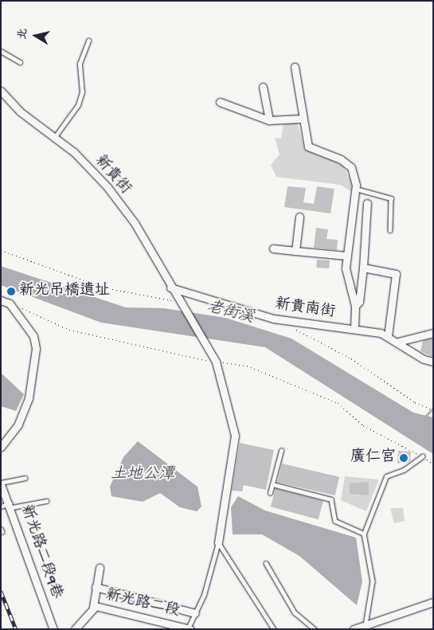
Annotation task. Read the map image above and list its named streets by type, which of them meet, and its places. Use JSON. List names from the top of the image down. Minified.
{"streets":{"street":["新貴街","新貴南街","新光路二段9巷","新光路二段"]},"crossings":[["新貴街","新貴南街"]],"water":["老街溪","土地公潭"],"places":["新光吊橋遺址","廣仁宮"],"north":"left"}
